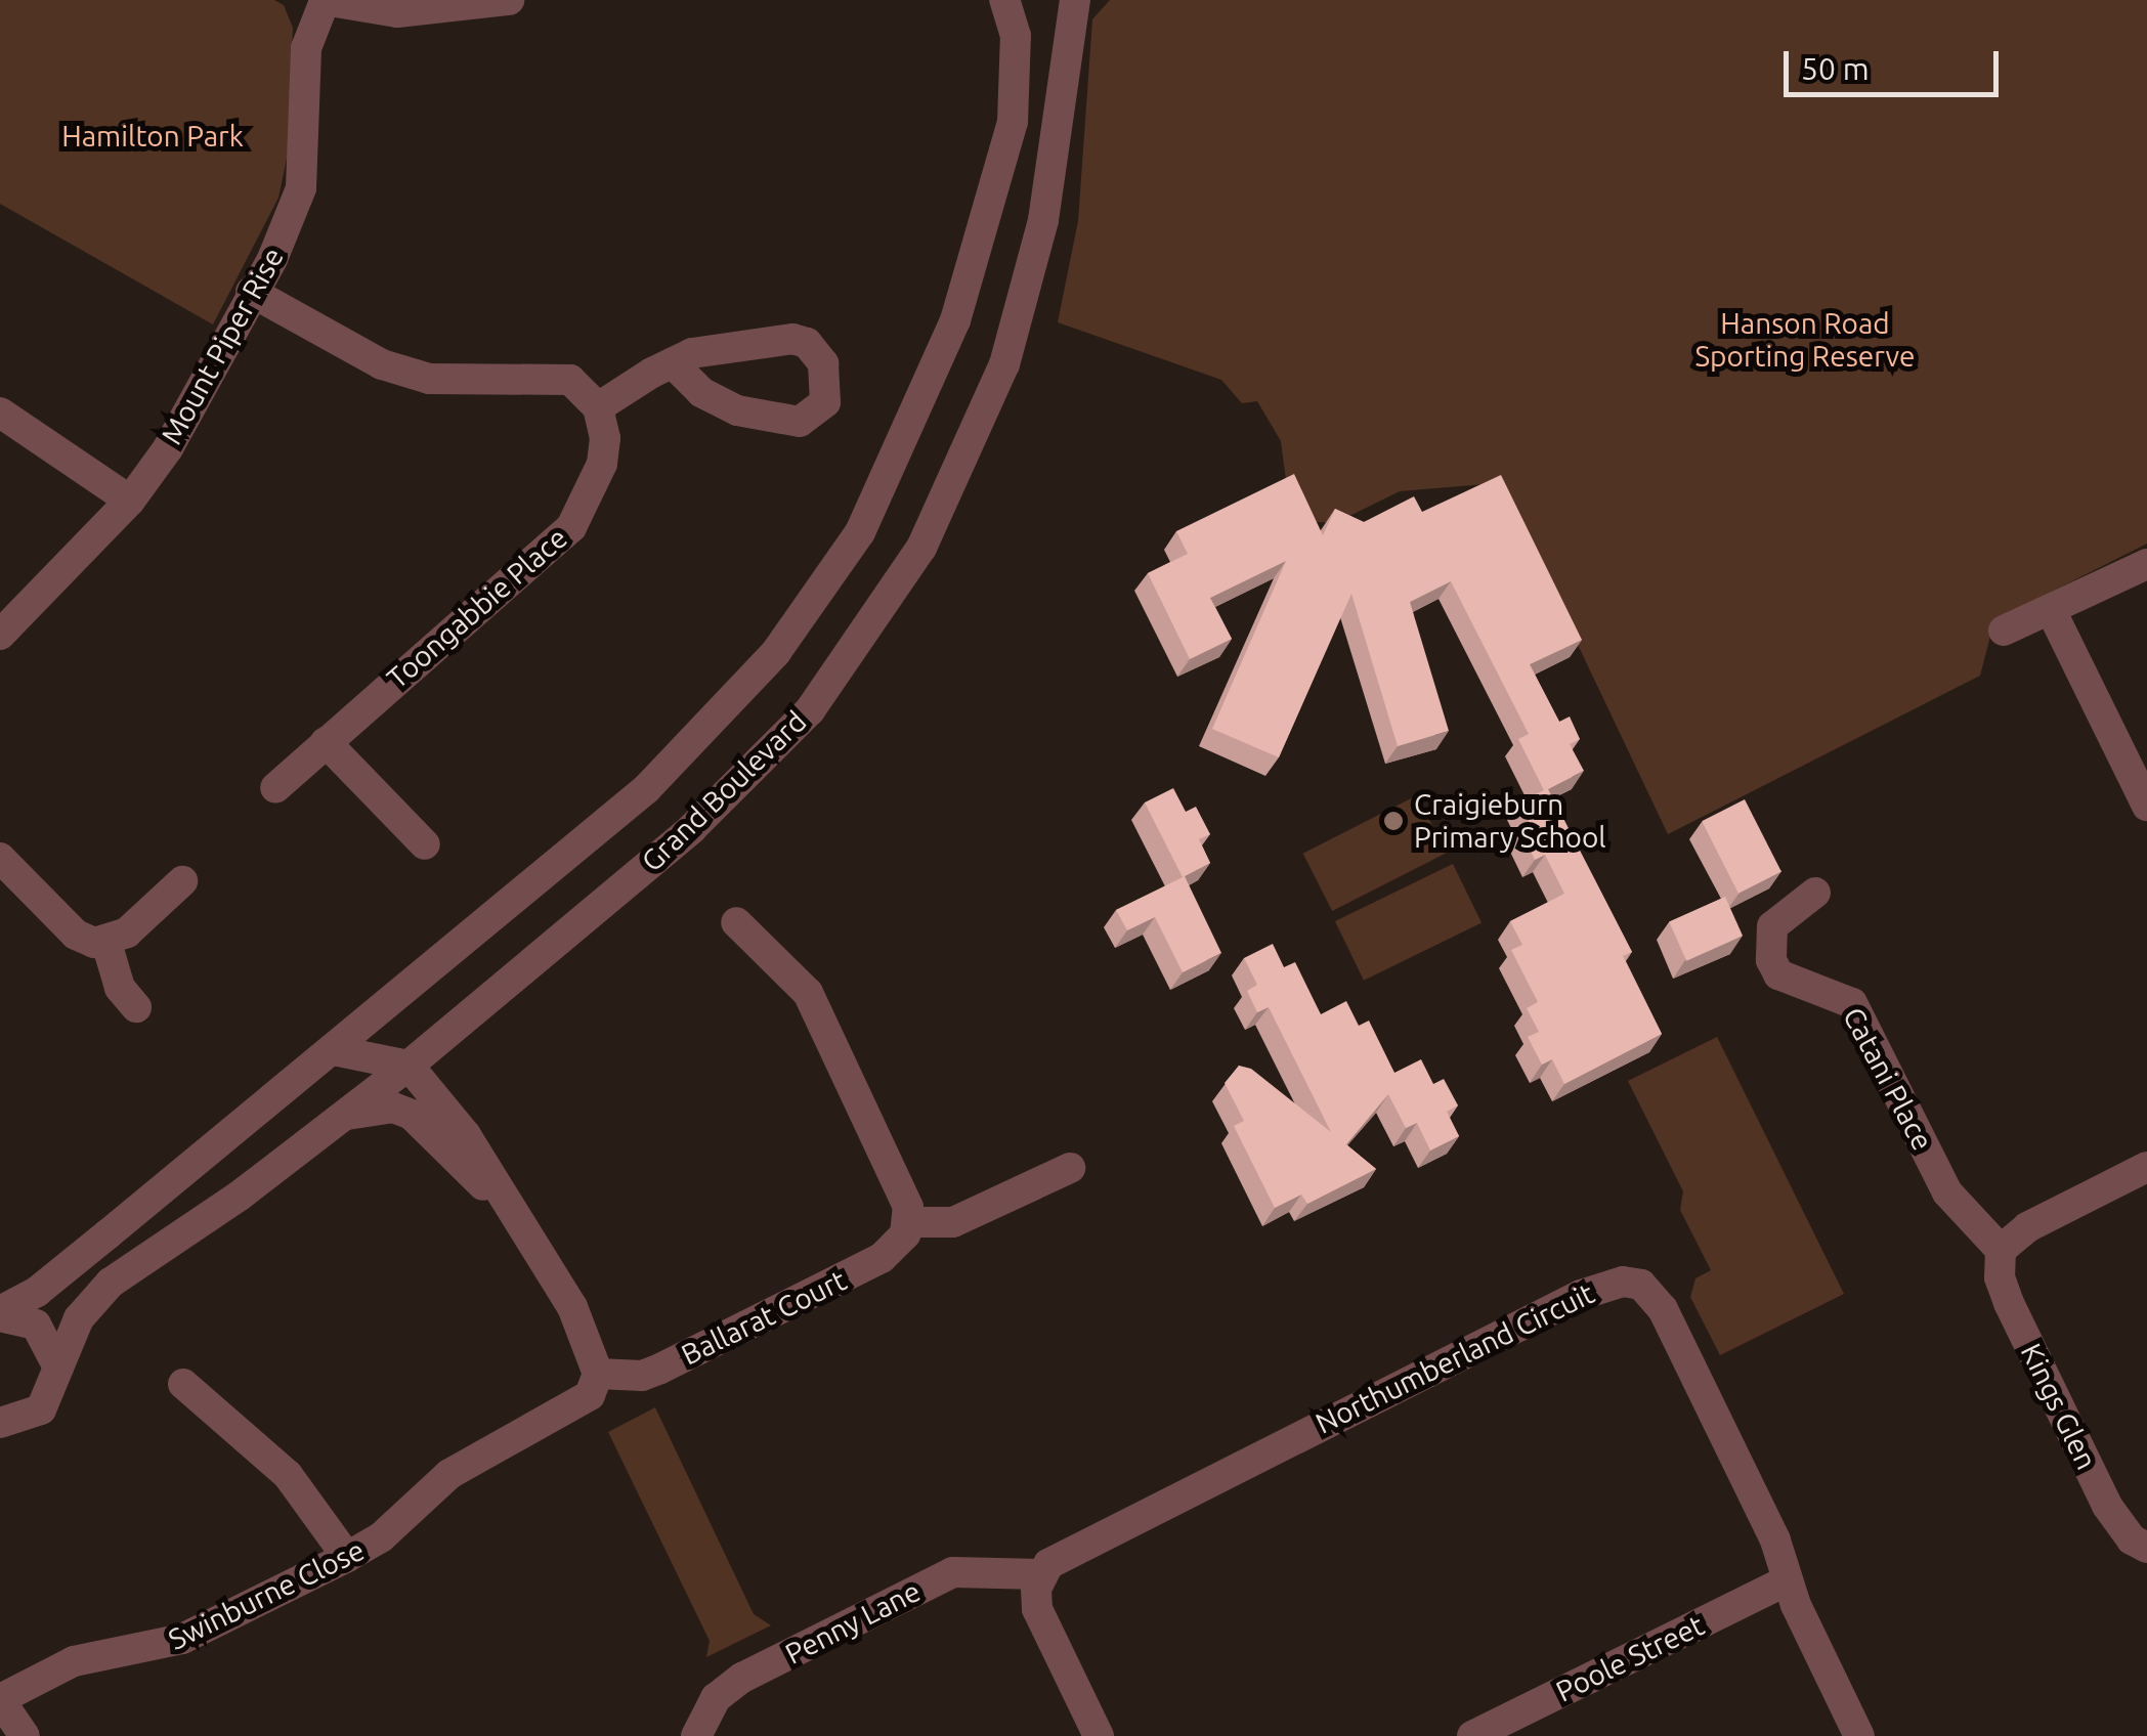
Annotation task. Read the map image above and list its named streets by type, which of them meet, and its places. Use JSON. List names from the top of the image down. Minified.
{"streets":{"street":["Mount Piper Rise","Toongabbie Place","Grand Boulevard","Catani Place","Ballarat Court","Northumberland Circuit","Kings Glen","Swinburne Close","Penny Lane","Poole Street"]},"crossings":[["Catani Place","Kings Glen"],["Ballarat Court","Swinburne Close"],["Northumberland Circuit","Penny Lane"],["Northumberland Circuit","Poole Street"]],"parks":["Hamilton Park","Hanson Road Sporting Reserve"],"places":["Craigieburn Primary School"],"scale_bar":"50 m"}
